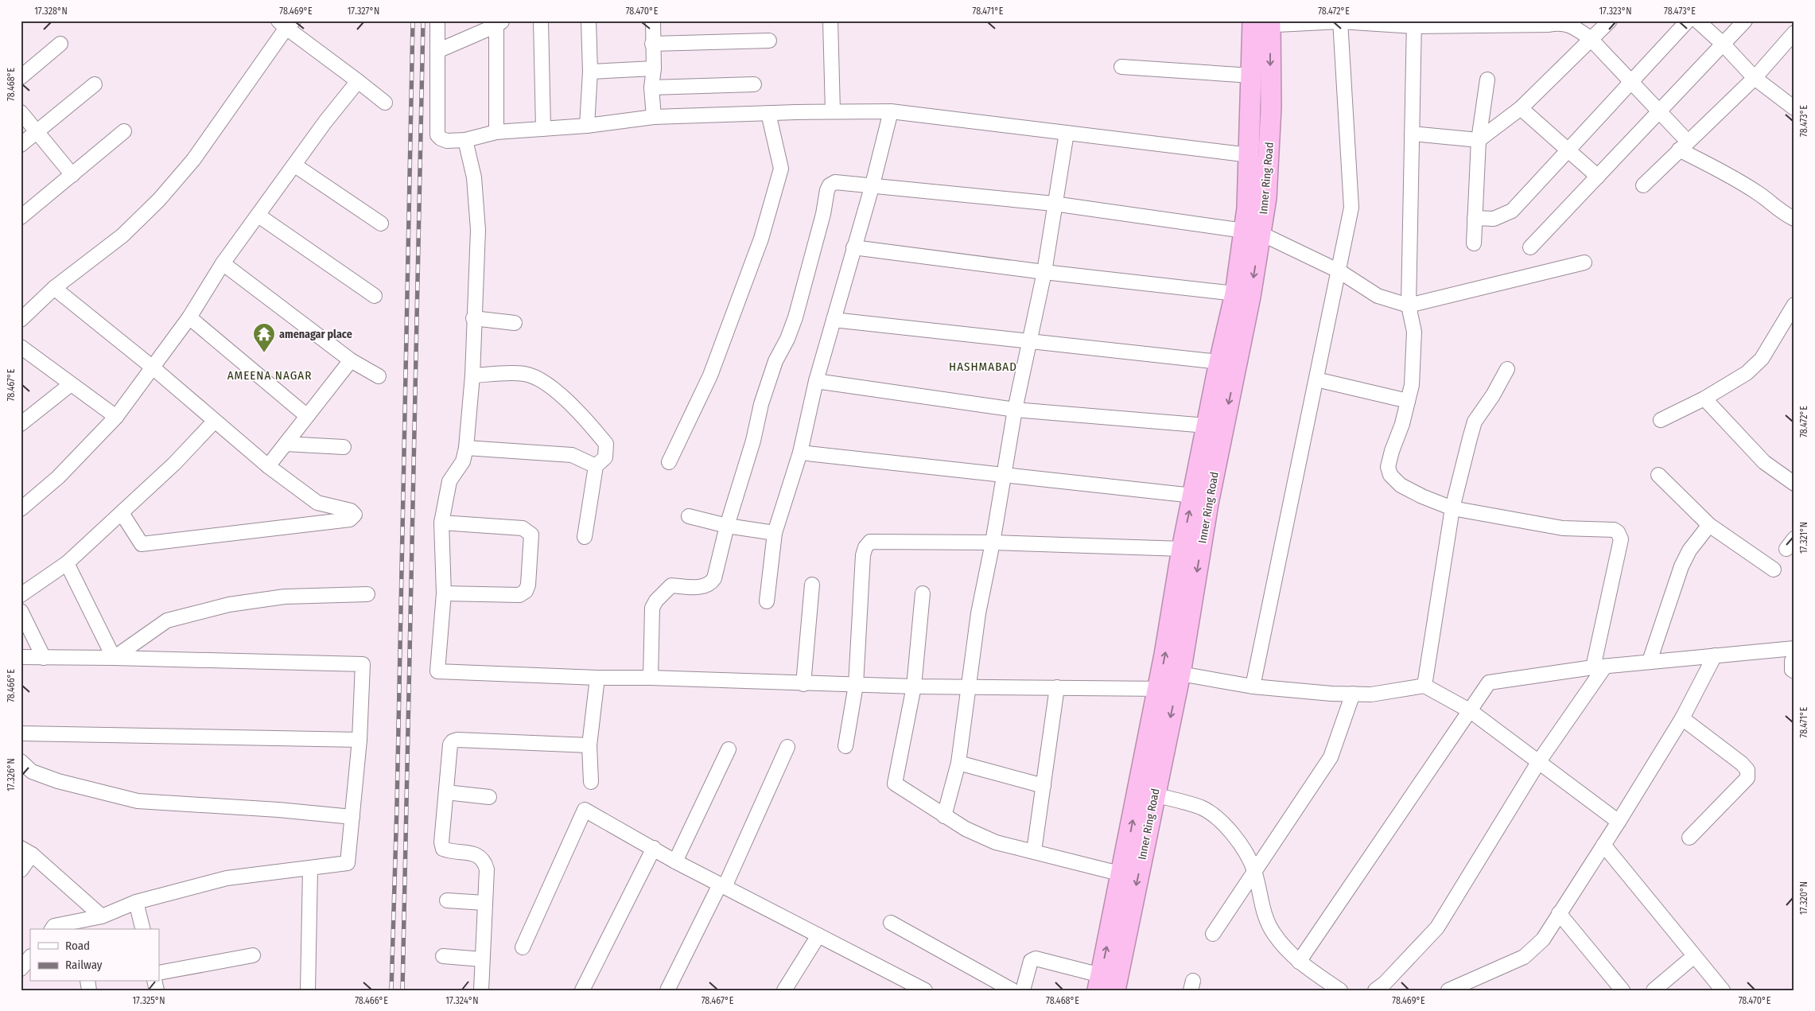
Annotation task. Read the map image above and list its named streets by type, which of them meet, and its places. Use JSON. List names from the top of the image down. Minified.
{"streets":{"highway":["Inner Ring Road"]},"districts":["HASHMABAD","AMEENA NAGAR"],"places":{"temple":["amenagar place"]},"legend":["Road","Railway"],"coordinates":["17.328°N","78.469°E","17.327°N","78.470°E","78.471°E","78.472°E","17.323°N","78.473°E","78.468°E","78.467°E","17.321°N","78.466°E","17.326°N","17.320°N","17.325°N","17.324°N"]}
